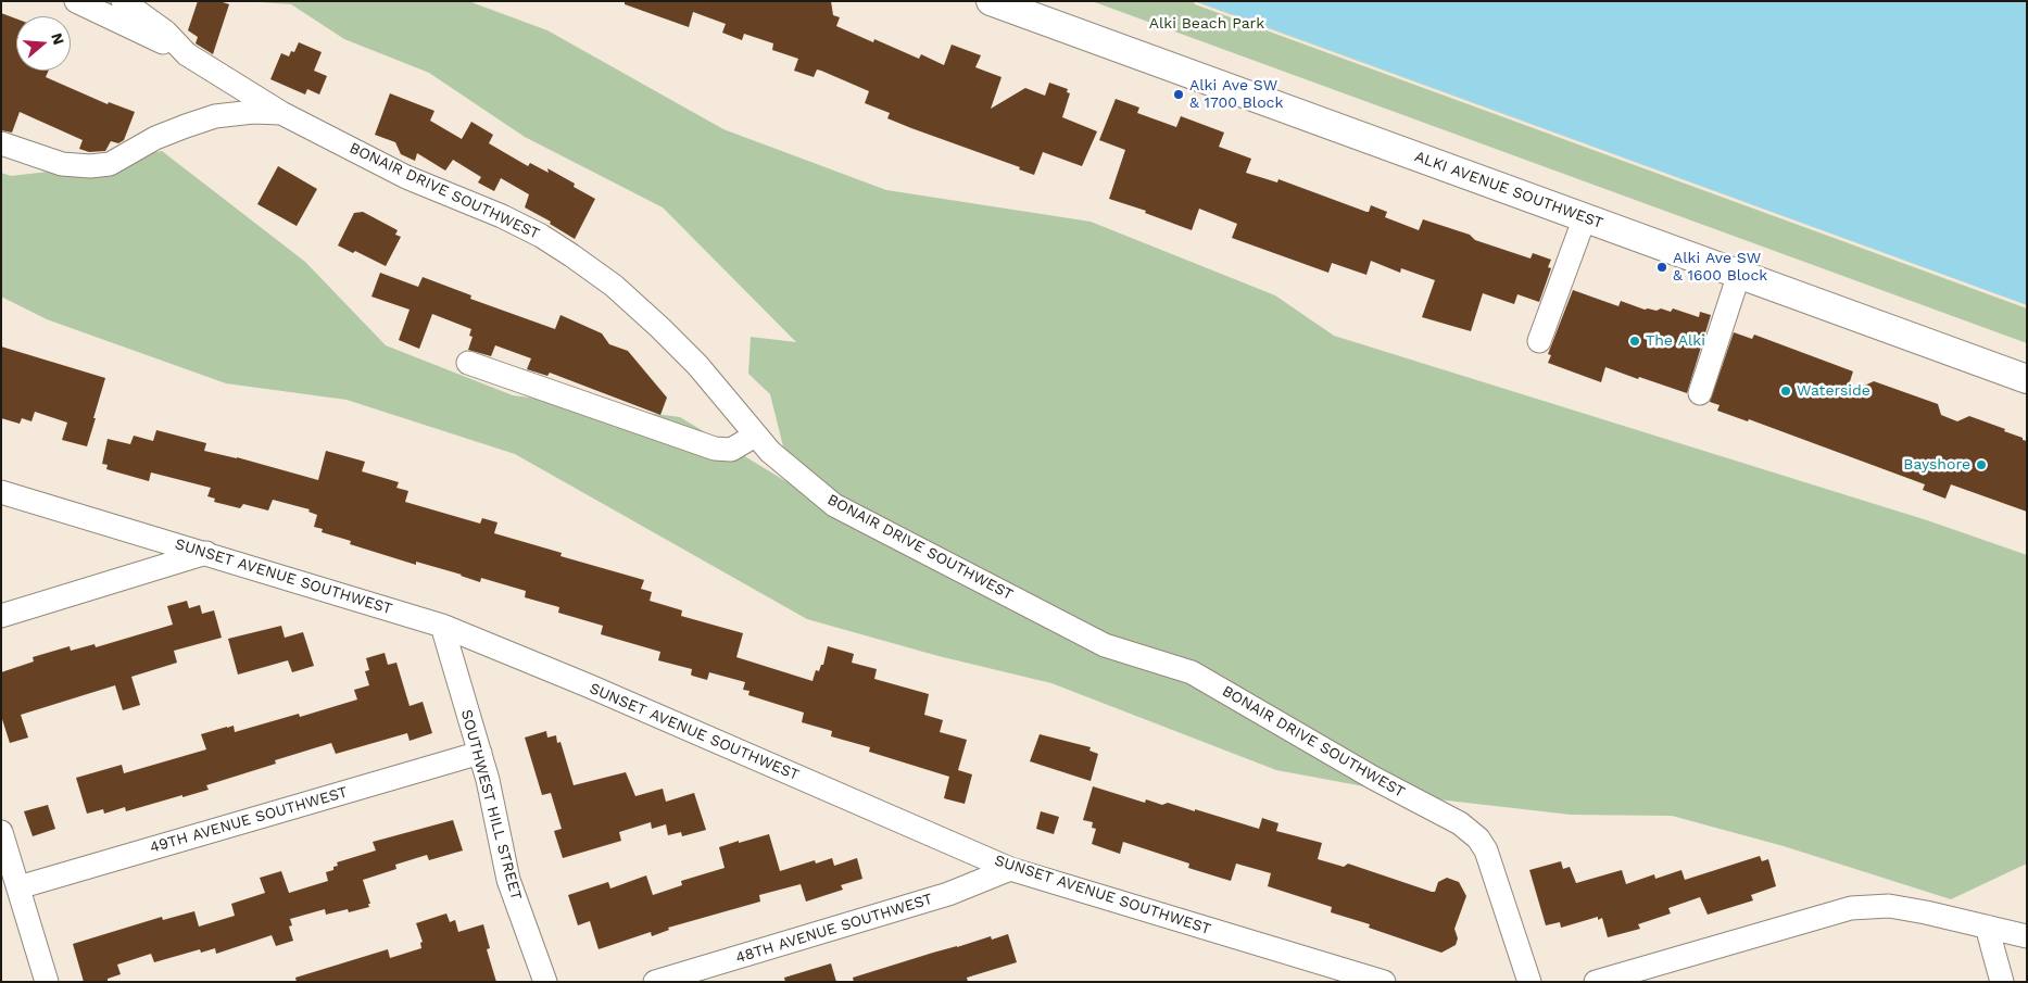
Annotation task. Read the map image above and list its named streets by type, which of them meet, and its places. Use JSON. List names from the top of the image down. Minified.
{"streets":{"main road":["ALKI AVENUE SOUTHWEST"],"street":["BONAIR DRIVE SOUTHWEST","SUNSET AVENUE SOUTHWEST","SOUTHWEST HILL STREET","49TH AVENUE SOUTHWEST","48TH AVENUE SOUTHWEST"]},"crossings":[["SUNSET AVENUE SOUTHWEST","SOUTHWEST HILL STREET"],["SUNSET AVENUE SOUTHWEST","48TH AVENUE SOUTHWEST"],["SOUTHWEST HILL STREET","49TH AVENUE SOUTHWEST"]],"parks":["Alki Beach Park"],"places":["Alki Ave SW & 1700 Block","Alki Ave SW & 1600 Block","The Alki","Waterside","Bayshore"],"north":"right"}
